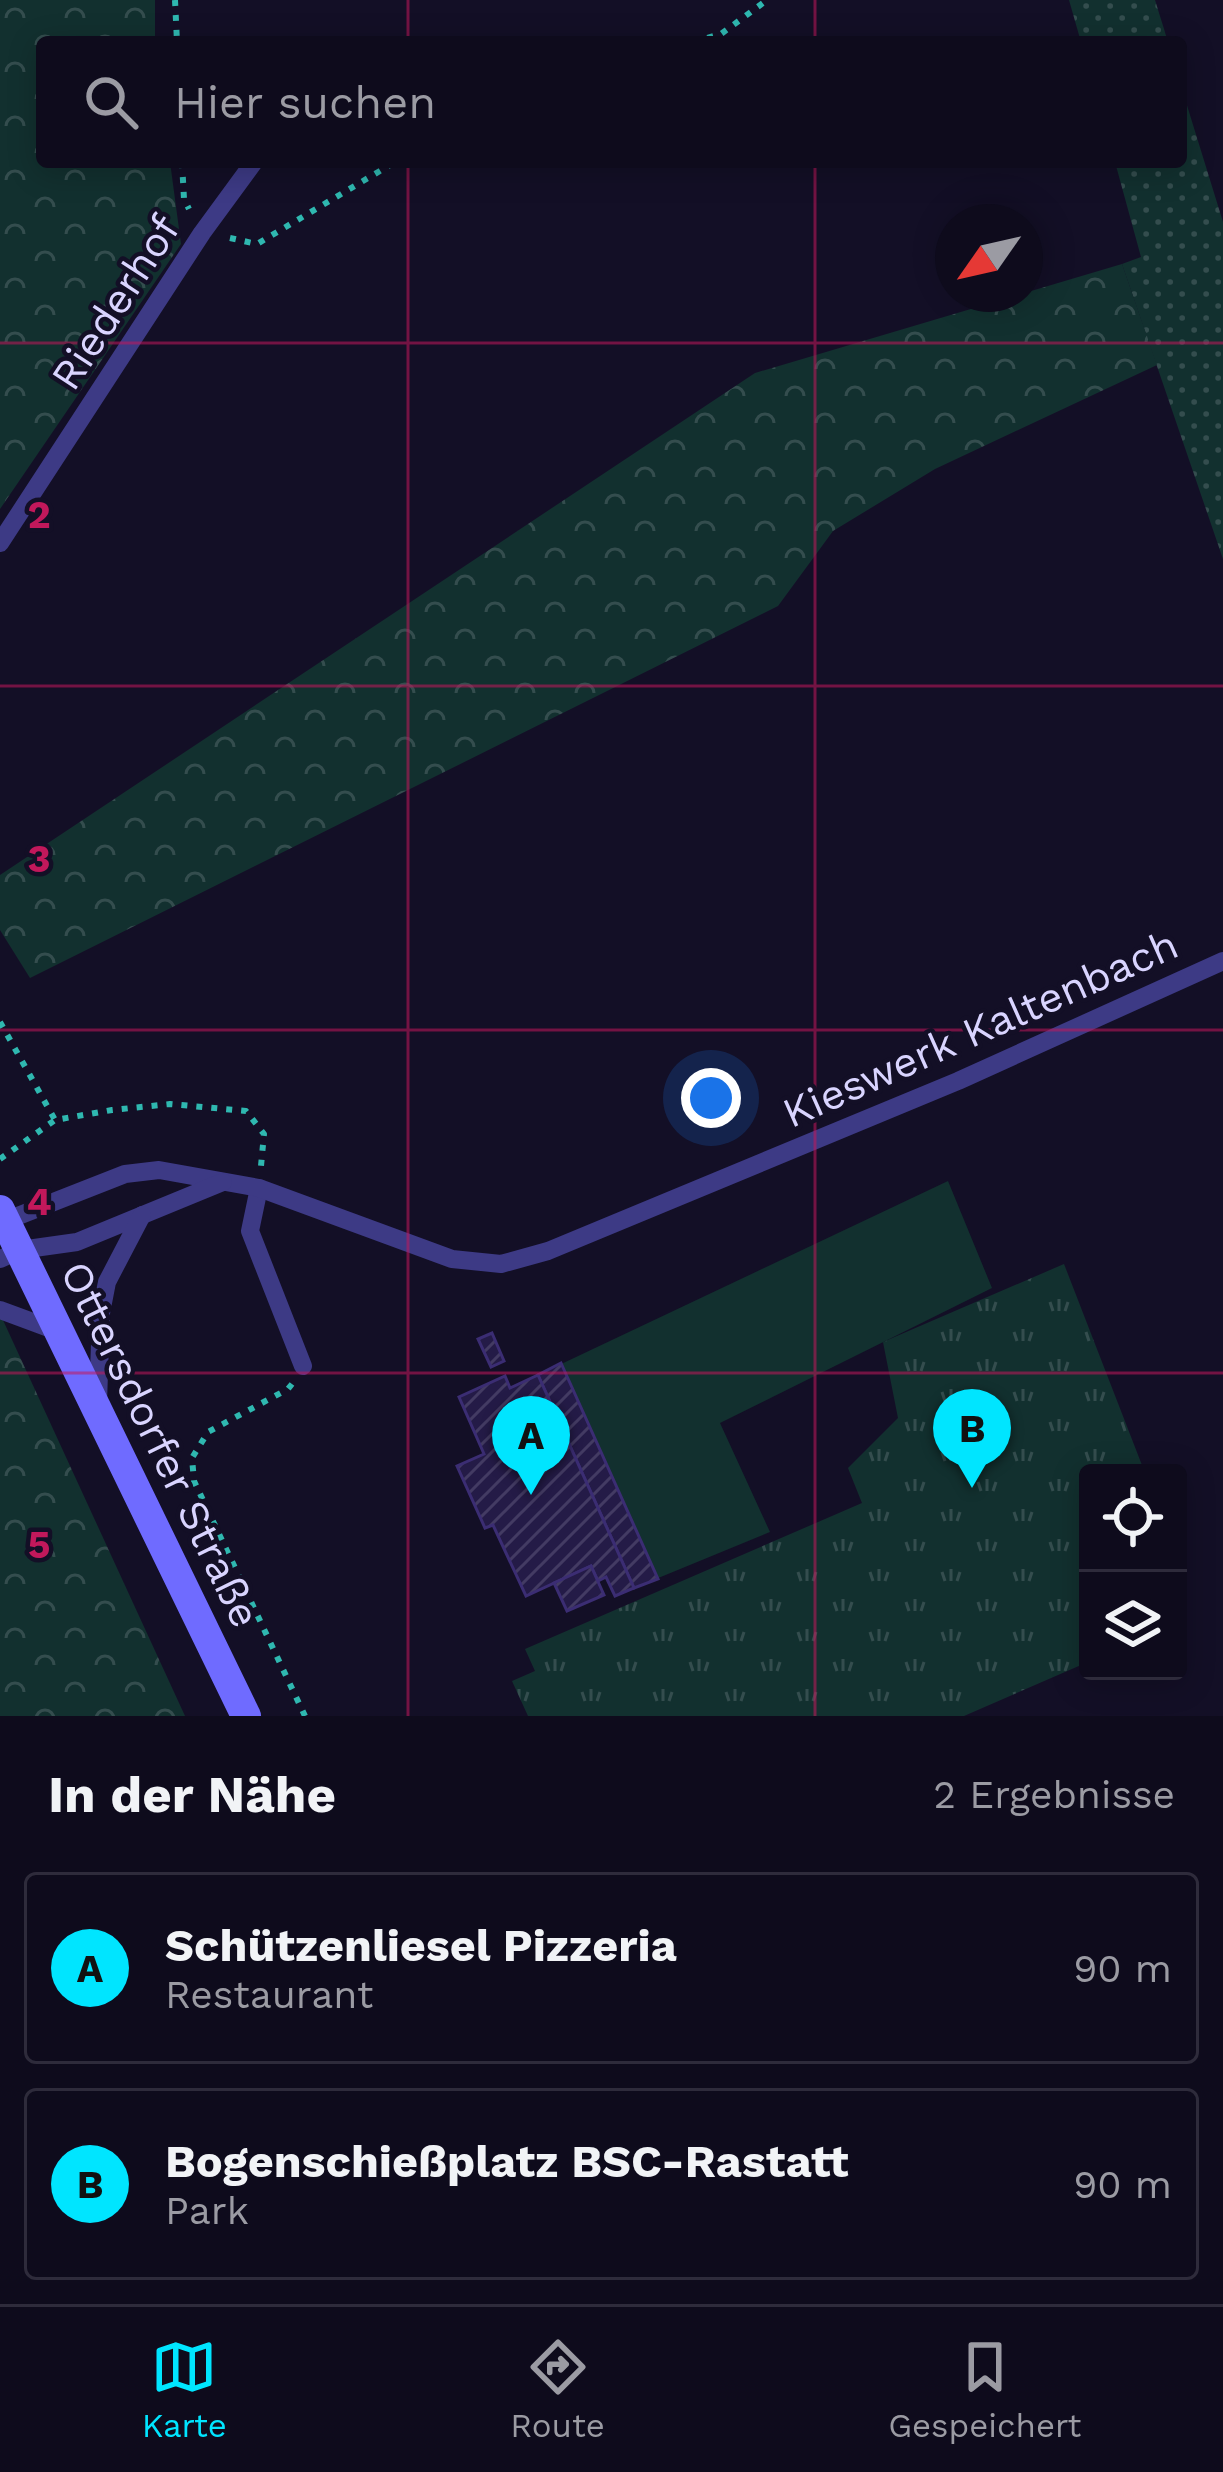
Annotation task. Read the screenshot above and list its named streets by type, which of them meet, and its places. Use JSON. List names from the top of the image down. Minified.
{"streets":{"street":["Ottersdorfer Straße"],"lane":["Riederhof","Kieswerk Kaltenbach"]},"crossings":[["Kieswerk Kaltenbach","Ottersdorfer Straße"]],"north":"bottom left","page":{"search":"Hier suchen","pins":["B","A"],"heading":["In der Nähe","2 Ergebnisse"],"list":[{"mark":"A","name":"Schützenliesel Pizzeria","note":"Restaurant","value":"90 m"},{"mark":"B","name":"Bogenschießplatz BSC-Rastatt","note":"Park","value":"90 m"}],"nav":["Karte","Route","Gespeichert"]},"grid":{"rows":["2","3","4","5"]}}
